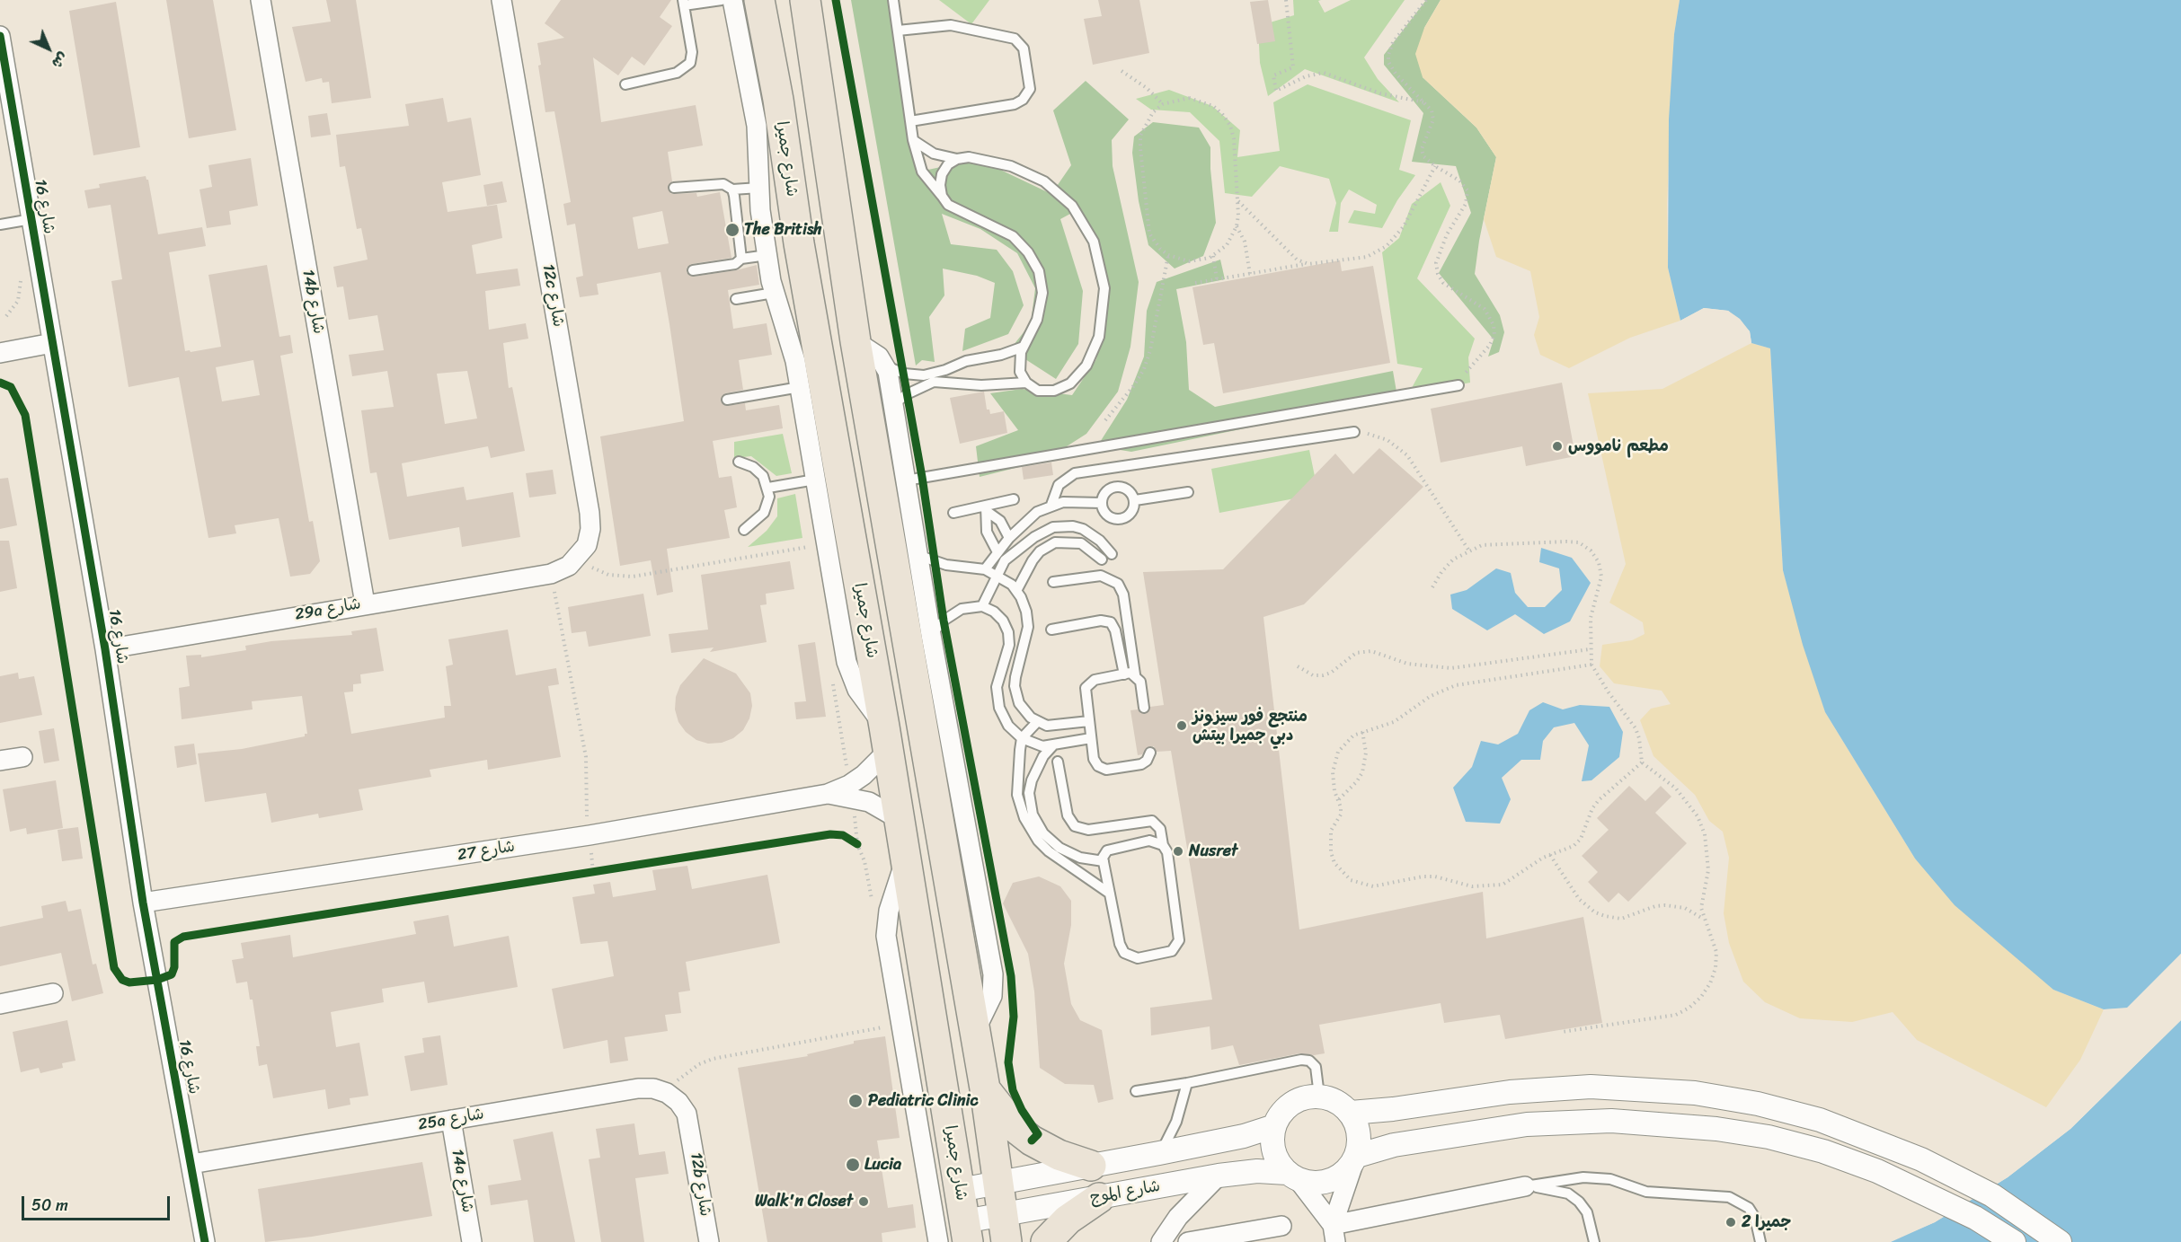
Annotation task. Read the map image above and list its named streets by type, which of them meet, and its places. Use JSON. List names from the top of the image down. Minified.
{"streets":{"main road":["شارع جميرا"],"street":["شارع 16","12c شارع","14b شارع","29a شارع","شارع 27","25a شارع","14a شارع","12b شارع","شارع الموج"]},"crossings":[["شارع جميرا","شارع 27"],["شارع جميرا","شارع الموج"],["شارع 16","29a شارع"],["شارع 16","شارع 27"],["شارع 16","25a شارع"],["14b شارع","29a شارع"],["25a شارع","14a شارع"],["25a شارع","12b شارع"]],"places":["The British","مطعم نامووس","منتجع فور سيزونز دبي جميرا بيتش","Nusret","Pediatric Clinic","Lucia","Walk'n Closet","جميرا 2"],"scale_bar":"50 m","north":"bottom right"}
